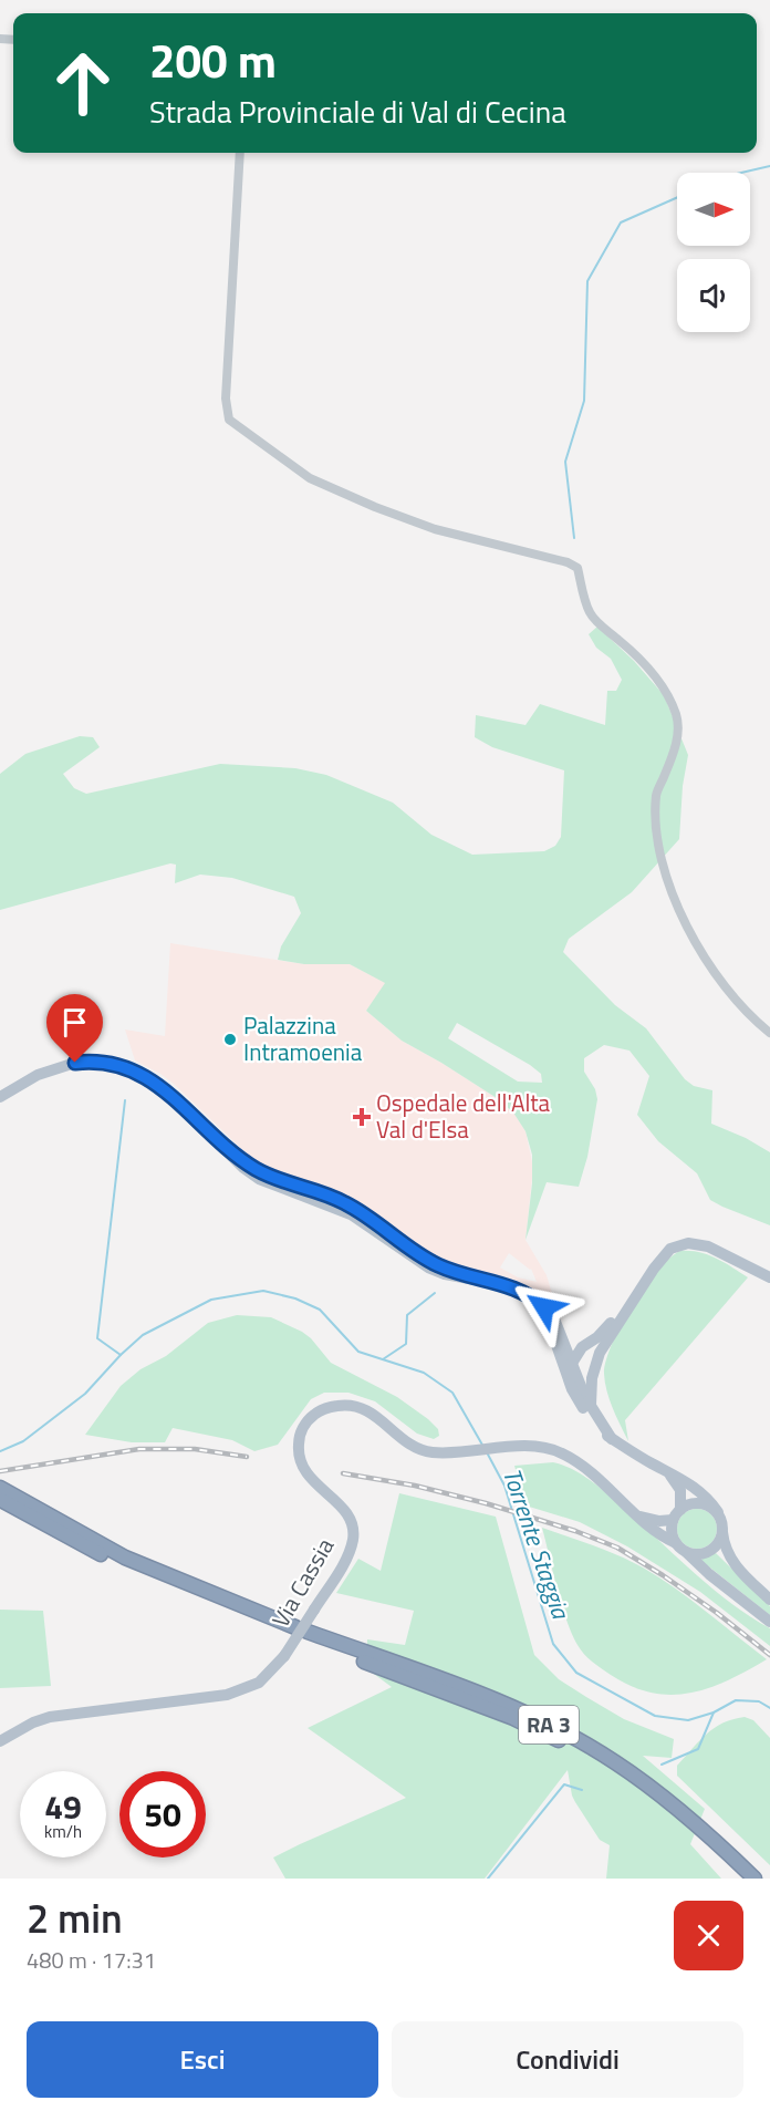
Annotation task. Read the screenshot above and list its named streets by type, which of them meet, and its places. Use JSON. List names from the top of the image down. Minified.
{"streets":{"highway":["RA 3"],"main road":["Via Cassia"]},"water":["Torrente Staggia"],"places":{"other":["Palazzina Intramoenia"],"health":["Ospedale dell'Alta Val d'Elsa"]},"north":"right","page":{"turn":["200 m","Strada Provinciale di Val di Cecina"],"speed":"49 km/h","limit":"50","heading":["2 min","480 m · 17:31"],"buttons":["Esci","Condividi"]}}
